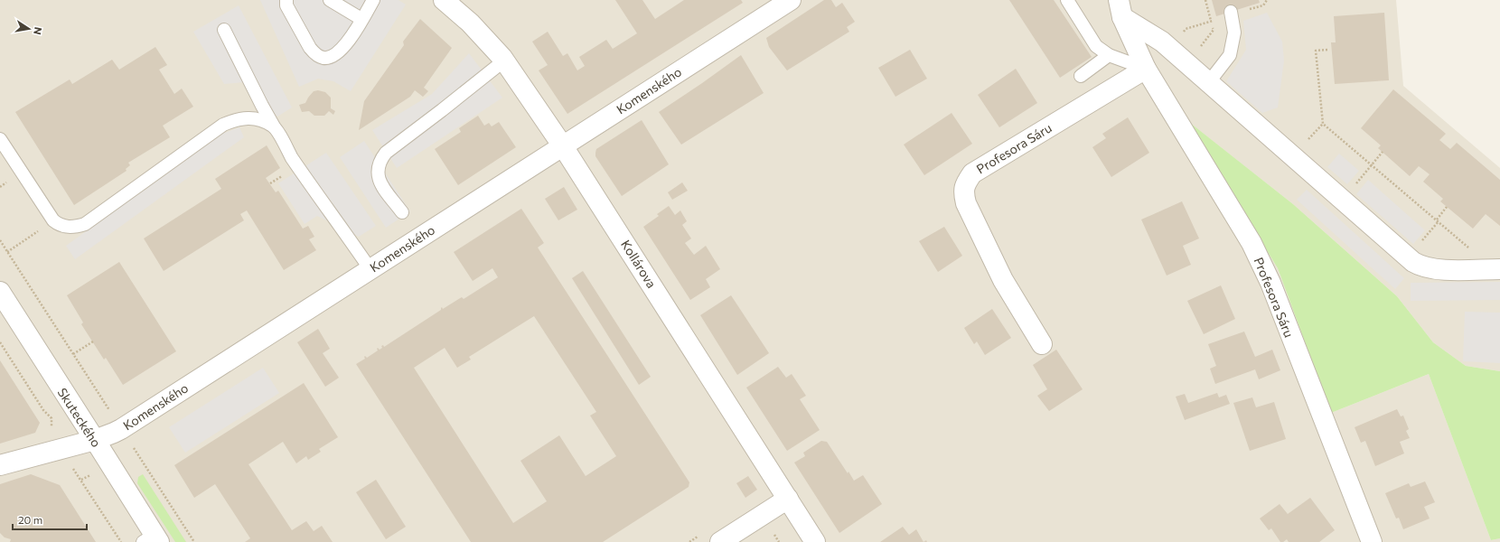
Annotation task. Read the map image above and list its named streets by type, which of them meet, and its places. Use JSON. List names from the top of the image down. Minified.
{"streets":{"street":["Komenského","Profesora Sáru","Kollárova","Skuteckého"]},"crossings":[["Komenského","Kollárova"],["Komenského","Skuteckého"]],"scale_bar":"20 m","north":"right"}
